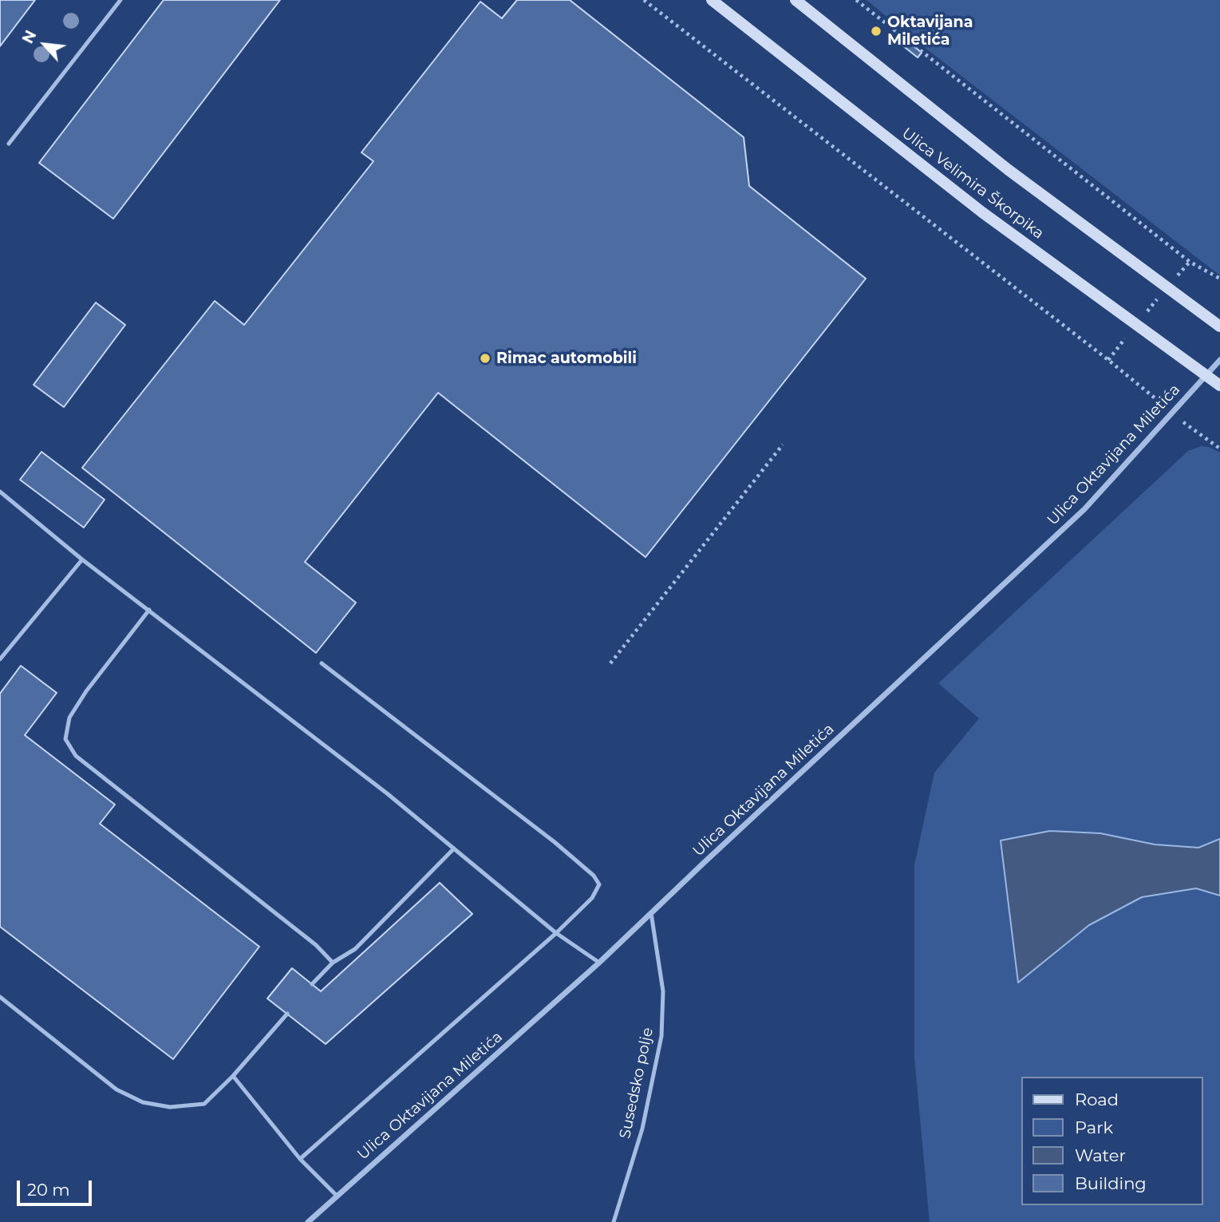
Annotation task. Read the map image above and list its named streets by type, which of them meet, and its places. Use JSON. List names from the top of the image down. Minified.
{"streets":{"main road":["Ulica Velimira Škorpika"],"street":["Ulica Oktavijana Miletića"],"lane":["Susedsko polje"]},"crossings":[["Ulica Velimira Škorpika","Ulica Oktavijana Miletića"],["Ulica Oktavijana Miletića","Susedsko polje"]],"places":["Oktavijana Miletića","Rimac automobili"],"legend":["Road","Park","Water","Building"],"scale_bar":"20 m","north":"top left"}
